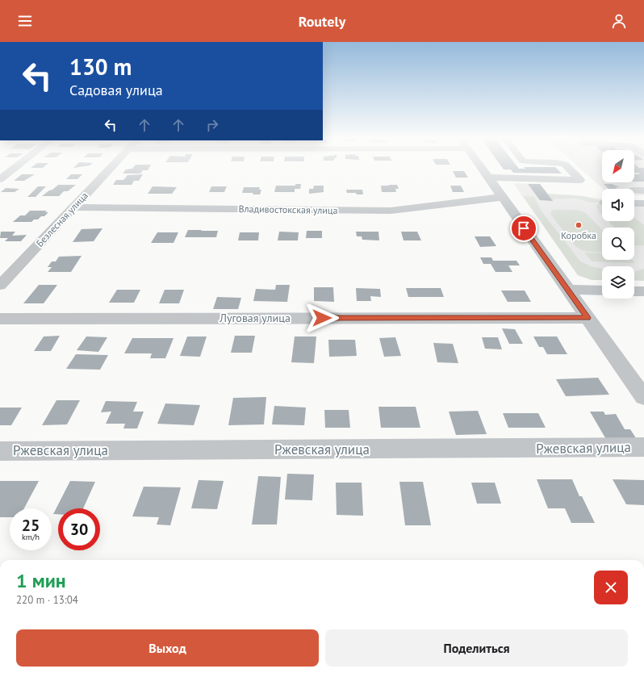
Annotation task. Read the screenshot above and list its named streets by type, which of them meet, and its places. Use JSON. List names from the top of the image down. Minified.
{"streets":{"street":["Владивостокская улица","Безлесная улица","Луговая улица","Ржевская улица"]},"crossings":[["Владивостокская улица","Безлесная улица"]],"places":["Коробка"],"north":"bottom left","page":{"header":"Routely","turn":["130 m","Садовая улица"],"speed":"25 km/h","limit":"30","heading":["1 мин","220 m · 13:04"],"buttons":["Выход","Поделиться"]}}
